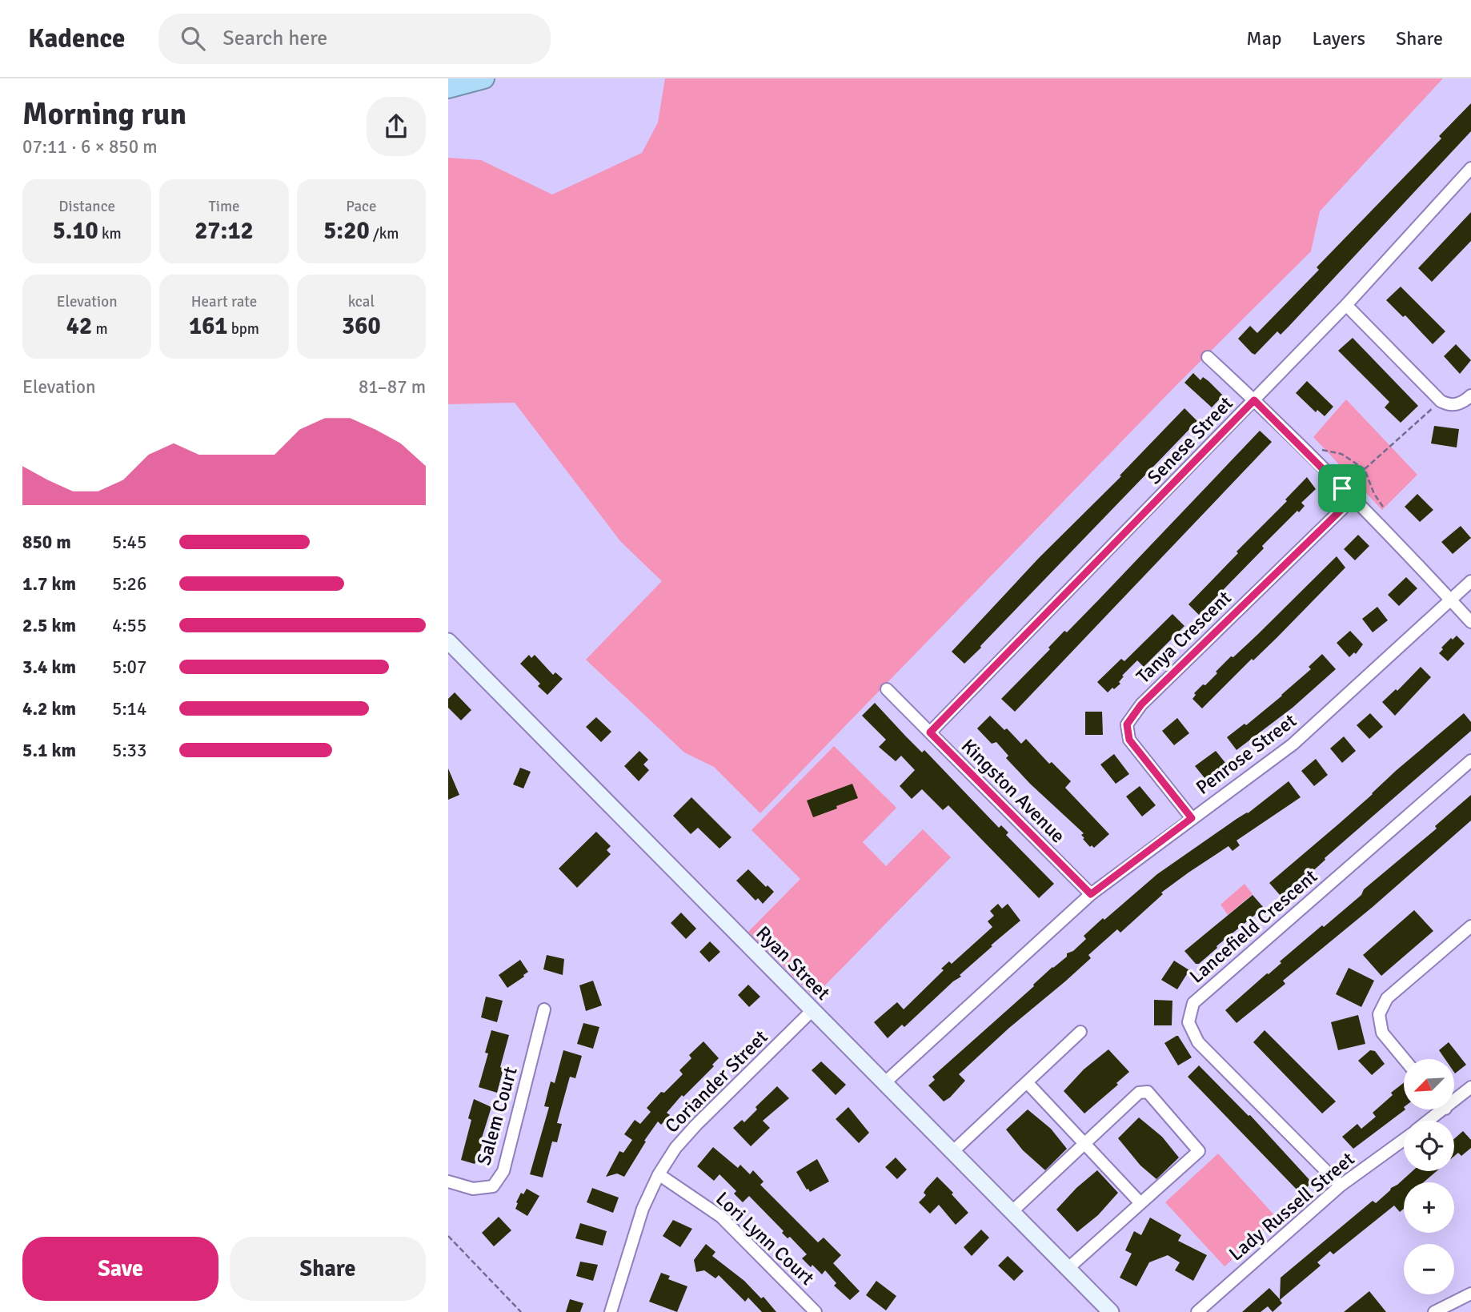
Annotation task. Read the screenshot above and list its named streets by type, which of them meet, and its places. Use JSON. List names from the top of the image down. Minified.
{"streets":{"street":["Senese Street","Tanya Crescent","Penrose Street","Kingston Avenue","Lancefield Crescent","Ryan Street","Coriander Street","Salem Court","Lady Russell Street","Lori Lynn Court"]},"crossings":[["Senese Street","Kingston Avenue"],["Tanya Crescent","Penrose Street"],["Penrose Street","Kingston Avenue"],["Penrose Street","Ryan Street"],["Lancefield Crescent","Lady Russell Street"],["Ryan Street","Coriander Street"],["Coriander Street","Lori Lynn Court"]],"north":"bottom left","page":{"header":"Kadence","search":"Search here","nav":["Map","Layers","Share"],"heading":["Morning run","07:11 · 6 × 850 m"],"stats":[["Distance","5.10 km"],["Time","27:12"],["Pace","5:20 /km"],["Elevation","42 m"],["Heart rate","161 bpm"],["kcal","360"]],"chart":["Elevation","81–87 m"],"list":[{"name":"850 m","note":"5:45"},{"name":"1.7 km","note":"5:26"},{"name":"2.5 km","note":"4:55"},{"name":"3.4 km","note":"5:07"},{"name":"4.2 km","note":"5:14"},{"name":"5.1 km","note":"5:33"}],"map_buttons":["+","−"],"buttons":["Save","Share"]}}
